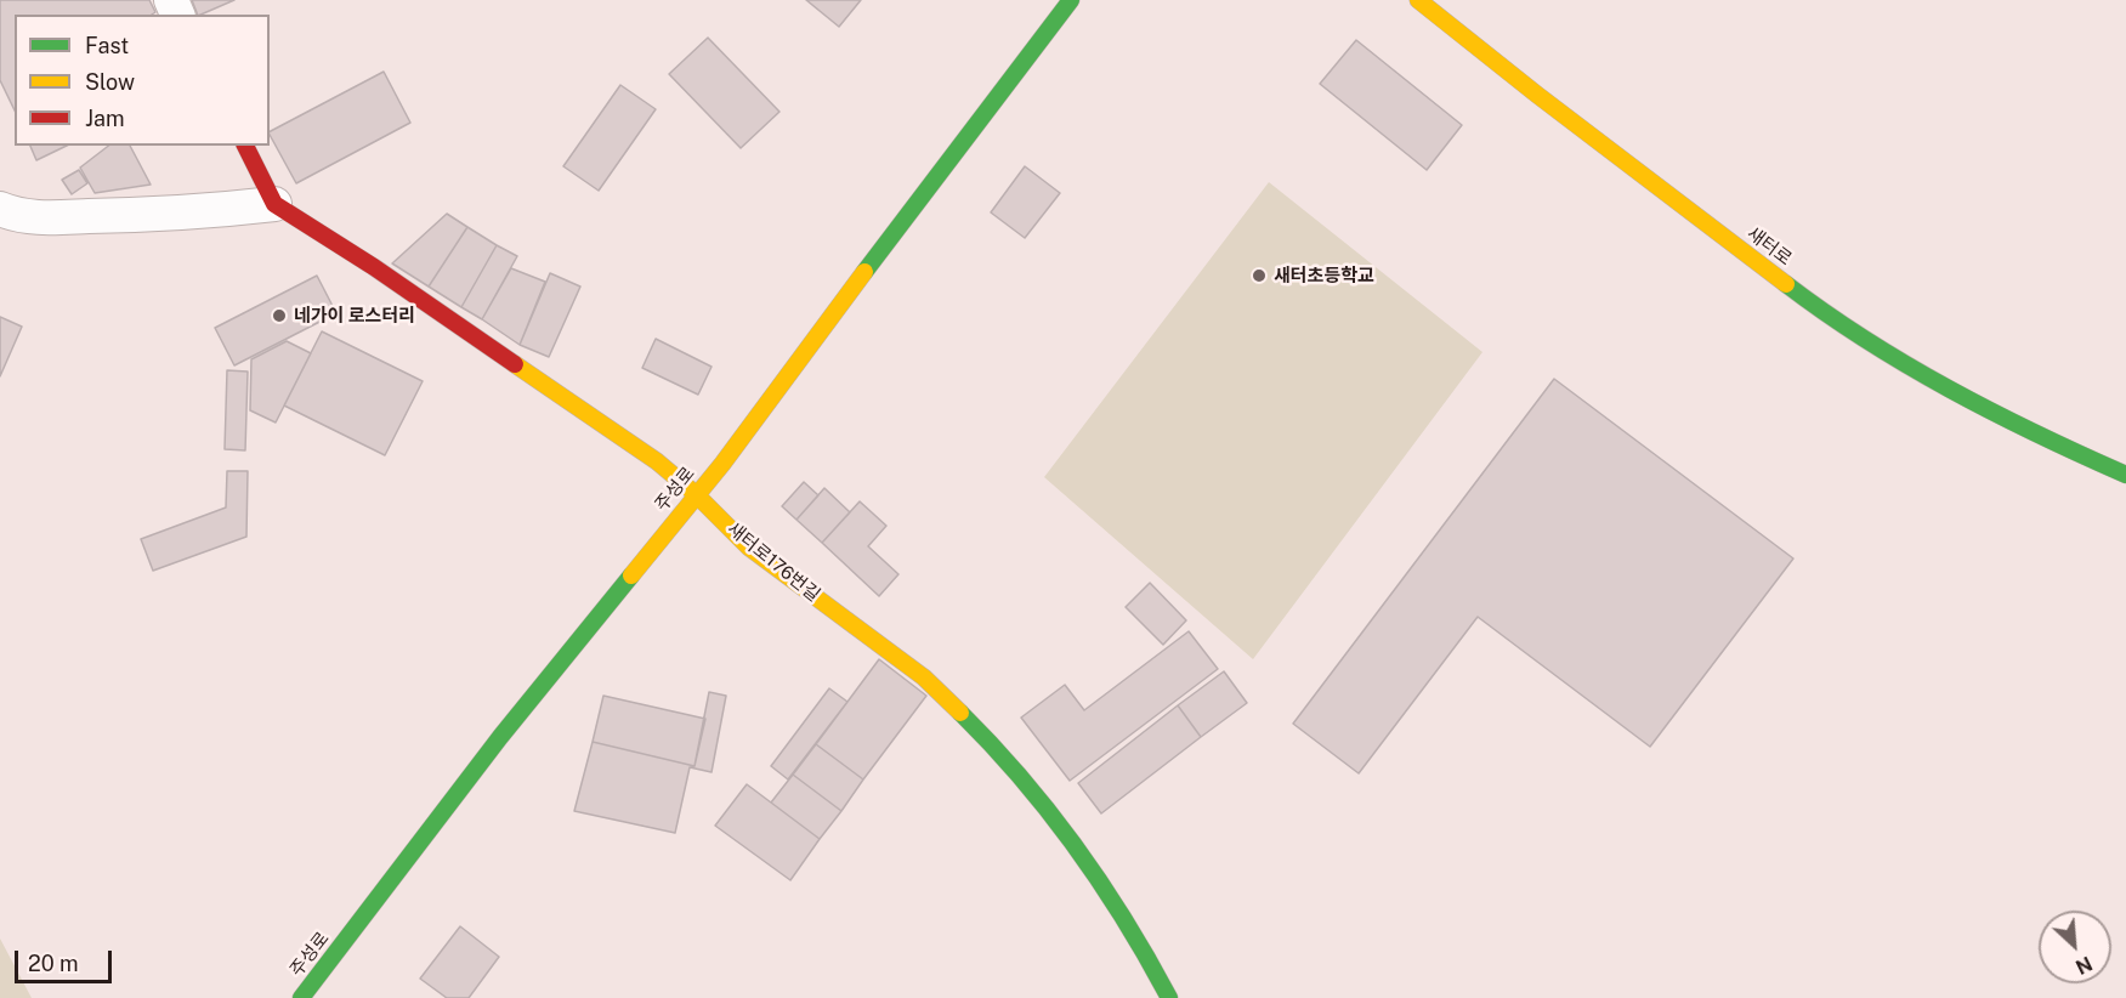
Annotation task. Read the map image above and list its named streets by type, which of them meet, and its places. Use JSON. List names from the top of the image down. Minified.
{"streets":{"street":["새터로","주성로","새터로176번길"]},"crossings":[["주성로","새터로176번길"]],"places":["새터초등학교","네가이 로스터리"],"legend":["Fast","Slow","Jam"],"scale_bar":"20 m","north":"bottom right"}
